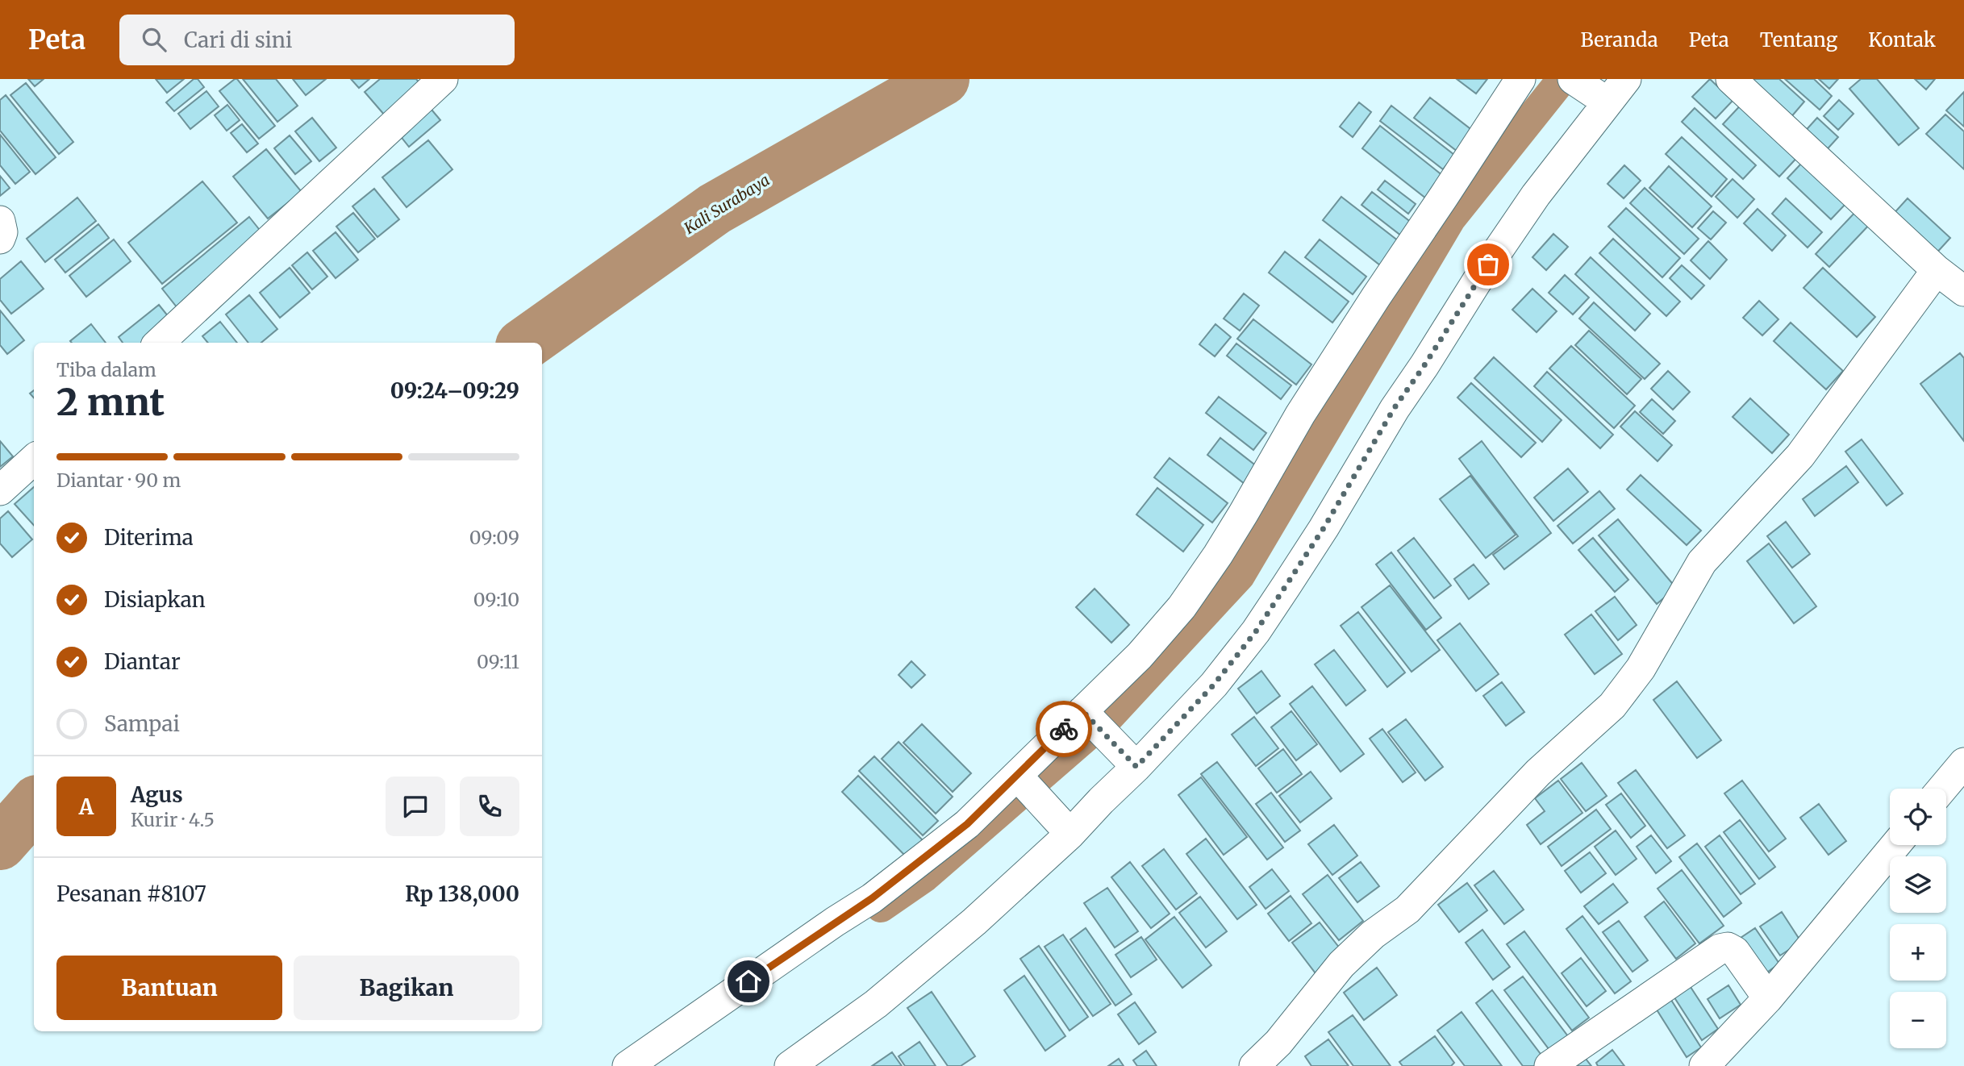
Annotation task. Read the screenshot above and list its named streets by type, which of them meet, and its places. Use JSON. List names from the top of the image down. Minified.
{"water":["Kali Surabaya"],"page":{"header":"Peta","search":"Cari di sini","nav":["Beranda","Peta","Tentang","Kontak"],"heading":["2 mnt","Tiba dalam","09:24–09:29"],"panel":["Agus","Kurir · 4.5","Pesanan #8107","Rp 138,000"],"bar":"Diantar · 90 m","list":[["Diterima","09:09"],["Disiapkan","09:10"],["Diantar","09:11"],"Sampai"],"round":"A","map_buttons":["+","−"],"buttons":["Bantuan","Bagikan"]}}
